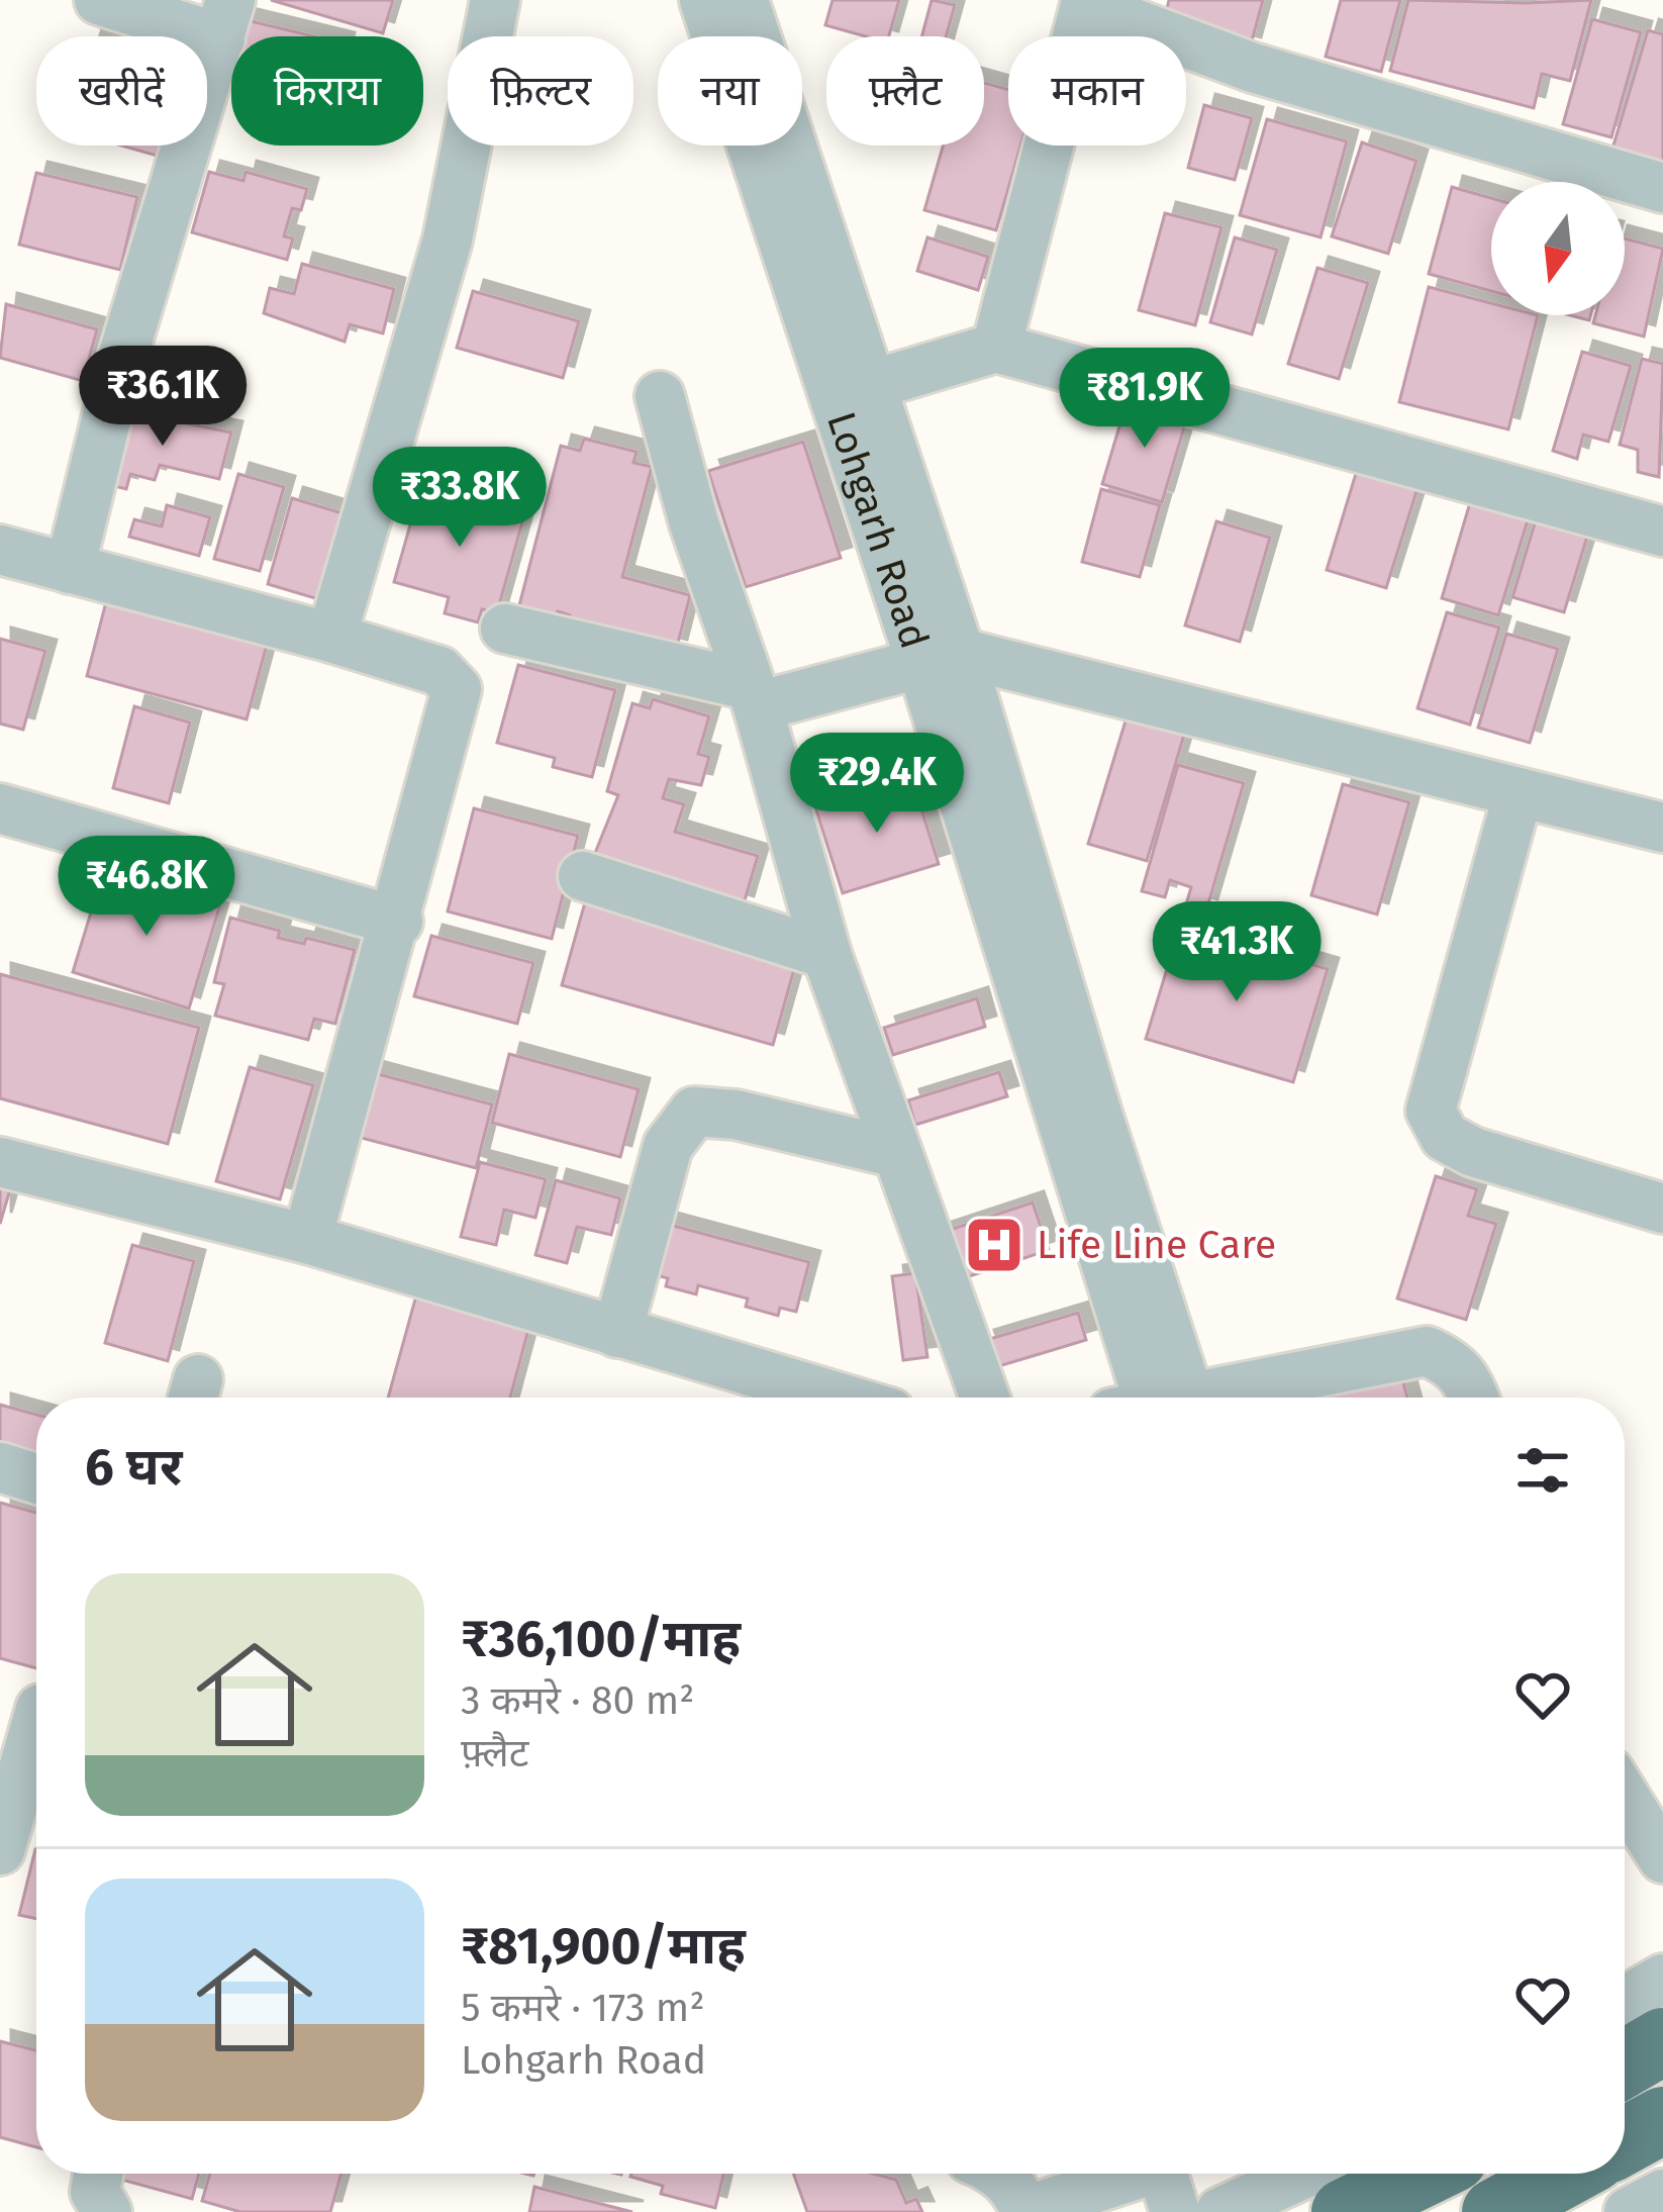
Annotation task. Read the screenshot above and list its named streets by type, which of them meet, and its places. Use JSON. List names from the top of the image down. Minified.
{"streets":{"street":["Lohgarh Road"]},"places":{"hospital":["Life Line Care"]},"north":"bottom","page":{"chip":["खरीदें","किराया","फ़िल्टर","नया","फ़्लैट","मकान"],"price":["₹36.1K","₹81.9K","₹33.8K","₹29.4K","₹46.8K","₹41.3K"],"heading":"6 घर","list":[{"name":"₹36,100/माह","note":"3 कमरे · 80 m² · फ़्लैट"},{"name":"₹81,900/माह","note":"5 कमरे · 173 m² · Lohgarh Road"}]}}
